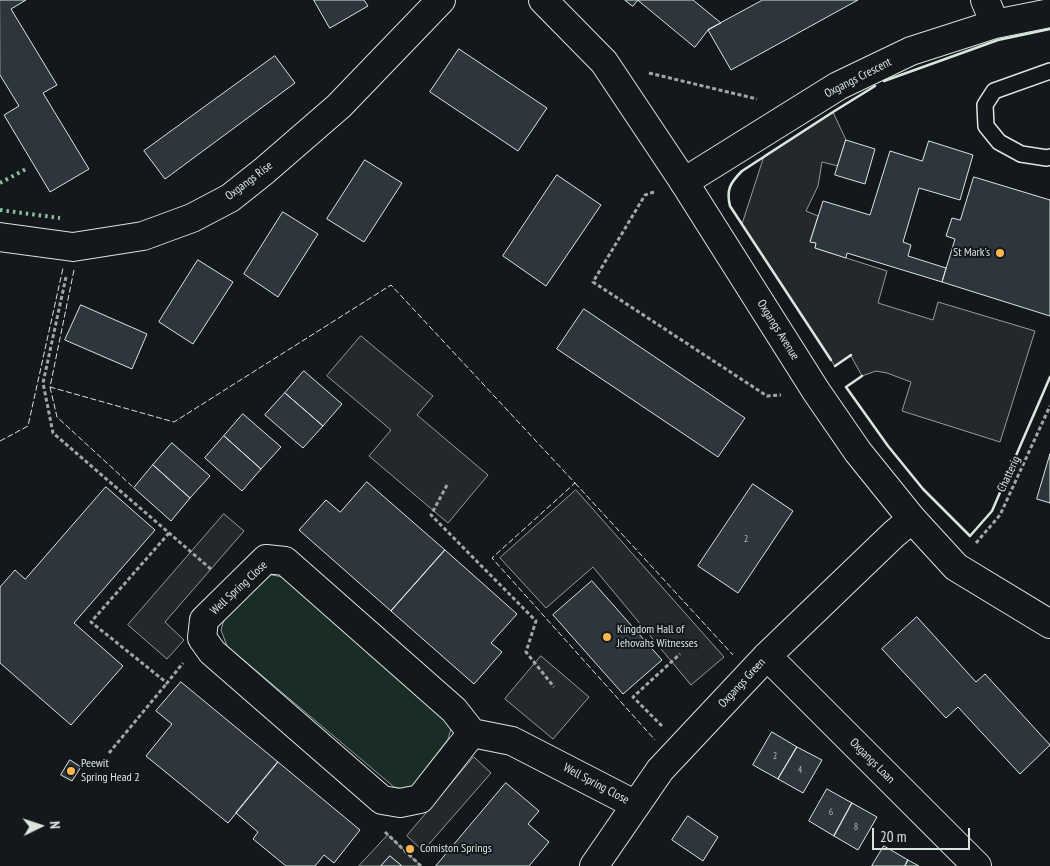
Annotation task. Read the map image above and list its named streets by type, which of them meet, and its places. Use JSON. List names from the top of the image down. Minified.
{"streets":{"street":["Oxgangs Crescent","Oxgangs Rise","Oxgangs Avenue","Well Spring Close","Oxgangs Green","Oxgangs Loan"],"path":["Chatterig"]},"crossings":[["Oxgangs Crescent","Oxgangs Avenue"],["Oxgangs Avenue","Oxgangs Green"],["Well Spring Close","Oxgangs Green"],["Oxgangs Green","Oxgangs Loan"]],"places":["St Mark's","Kingdom Hall of Jehovahs Witnesses","Peewit Spring Head 2","Comiston Springs"],"house_numbers":["2","2","4","6","8"],"scale_bar":"20 m","north":"right"}
